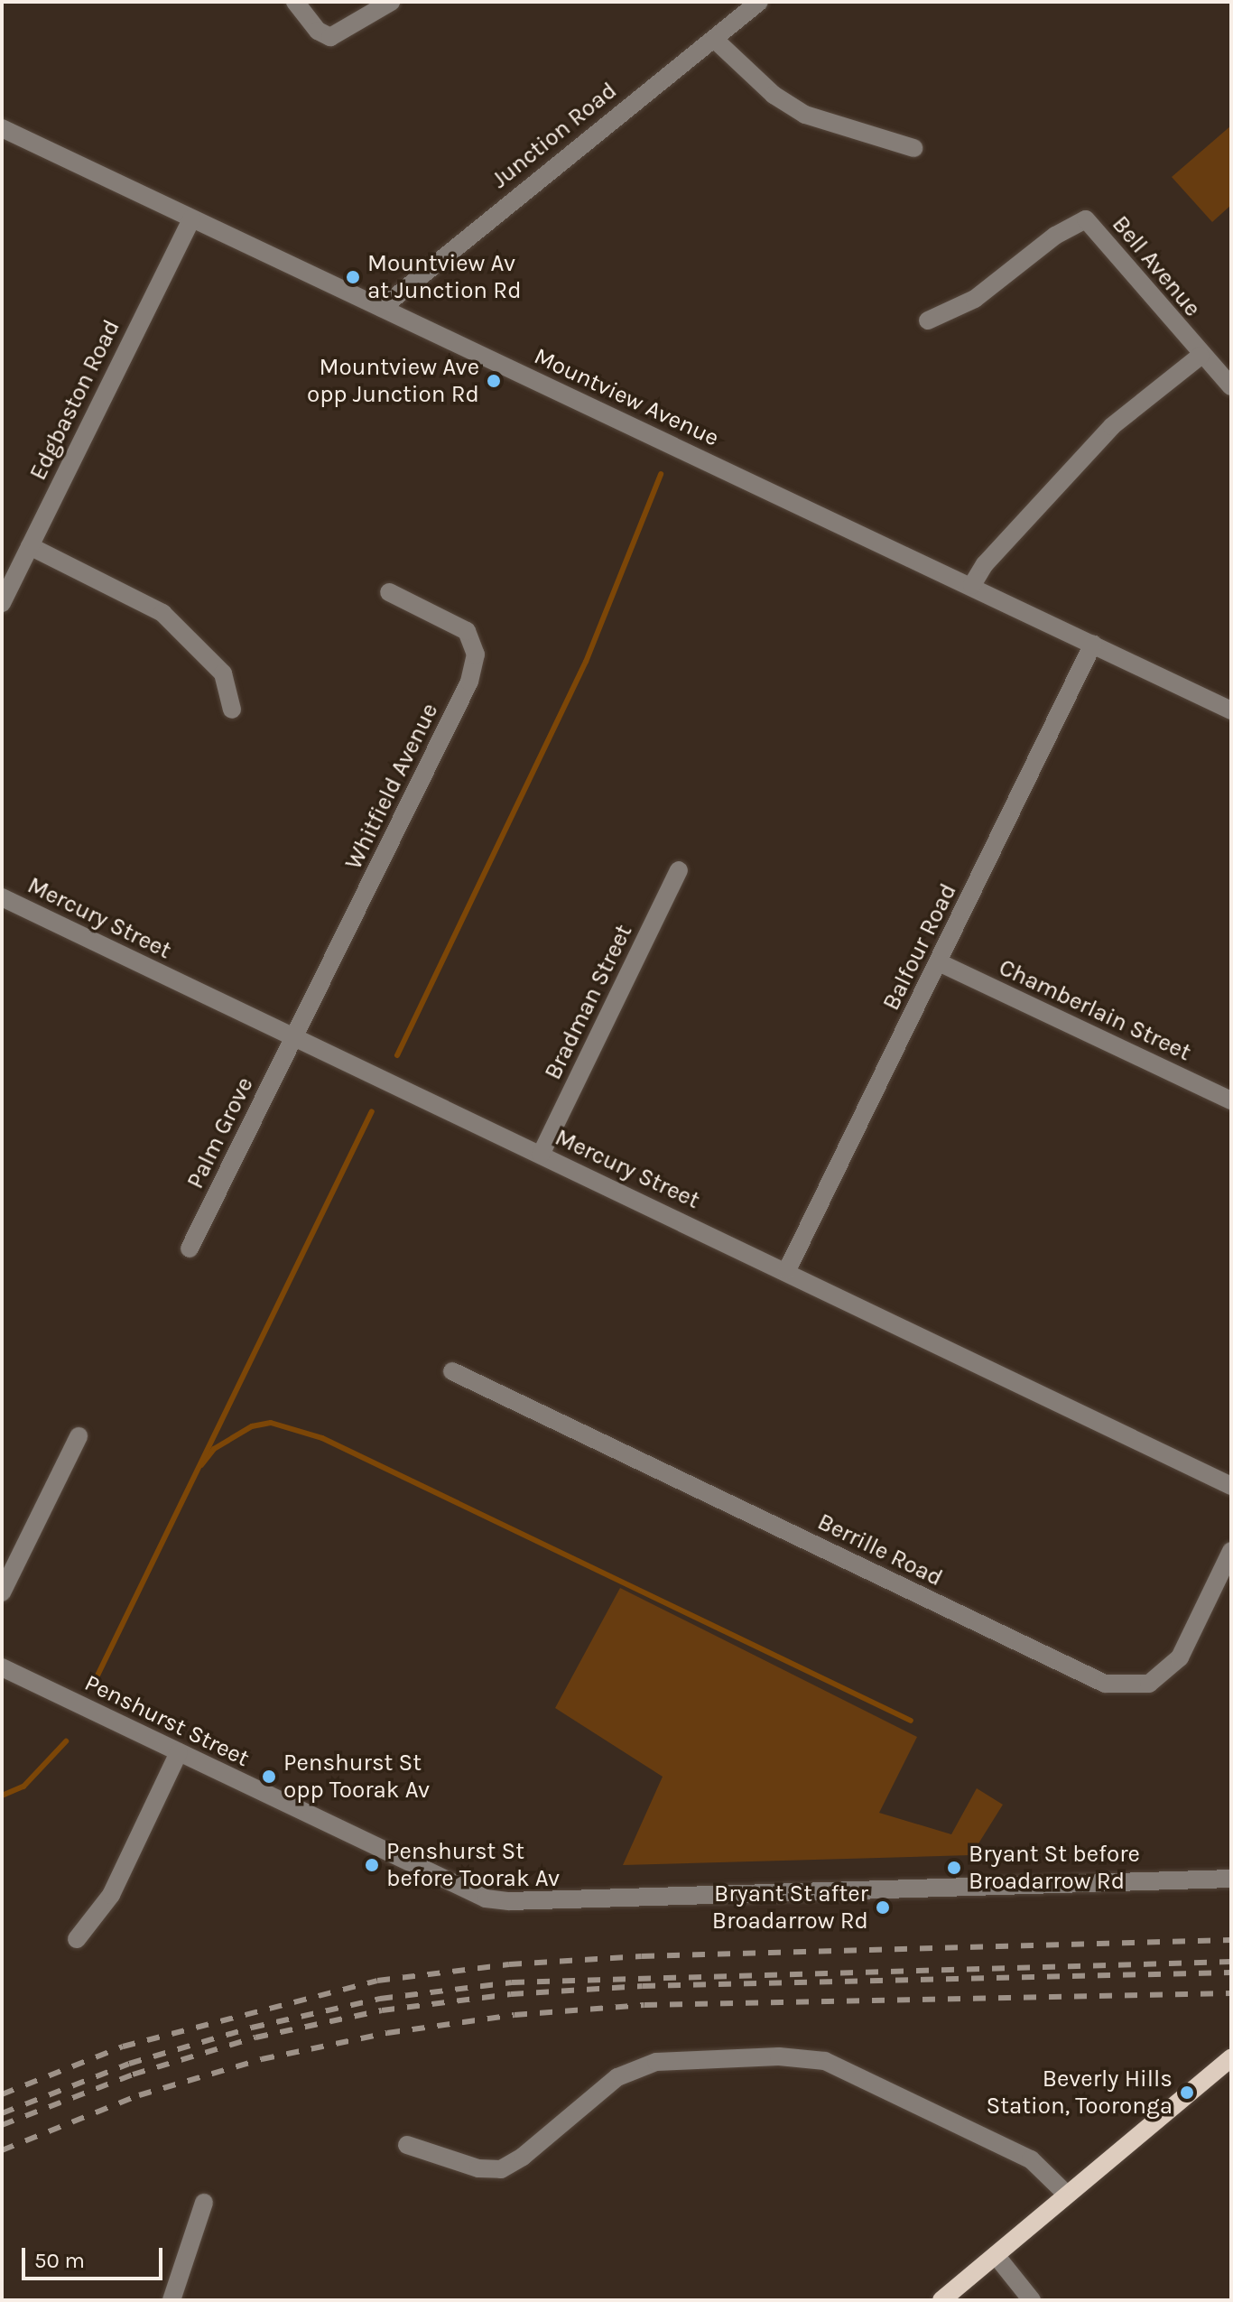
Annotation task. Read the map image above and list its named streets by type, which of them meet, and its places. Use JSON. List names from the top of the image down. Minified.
{"streets":{"street":["Junction Road","Bell Avenue","Mountview Avenue","Edgbaston Road","Whitfield Avenue","Mercury Street","Balfour Road","Bradman Street","Chamberlain Street","Palm Grove","Berrille Road","Penshurst Street"]},"crossings":[["Junction Road","Mountview Avenue"],["Mountview Avenue","Edgbaston Road"],["Mountview Avenue","Balfour Road"],["Whitfield Avenue","Mercury Street"],["Whitfield Avenue","Palm Grove"],["Mercury Street","Balfour Road"],["Mercury Street","Bradman Street"],["Mercury Street","Palm Grove"],["Balfour Road","Chamberlain Street"]],"places":["Mountview Av at Junction Rd","Mountview Ave opp Junction Rd","Penshurst St opp Toorak Av","Penshurst St before Toorak Av","Bryant St before Broadarrow Rd","Bryant St after Broadarrow Rd","Beverly Hills Station, Tooronga"],"scale_bar":"50 m"}
